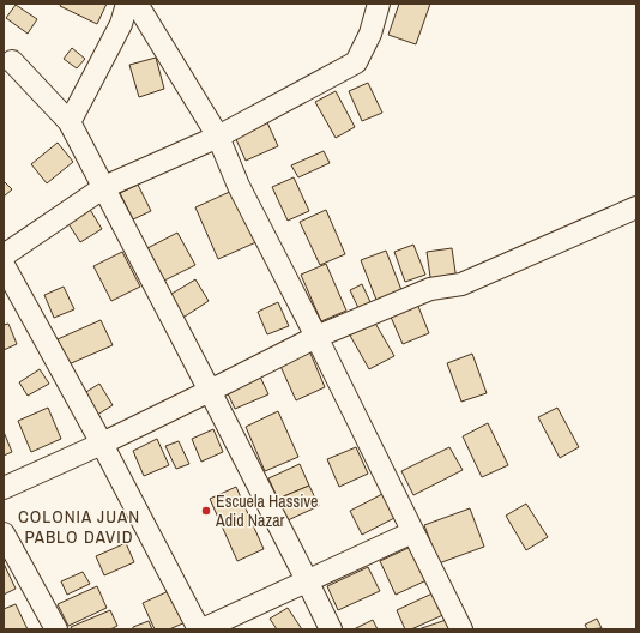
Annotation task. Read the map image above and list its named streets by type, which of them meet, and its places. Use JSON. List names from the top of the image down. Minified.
{"districts":["COLONIA JUAN PABLO DAVID"],"places":["Escuela Hassive Adid Nazar"]}
